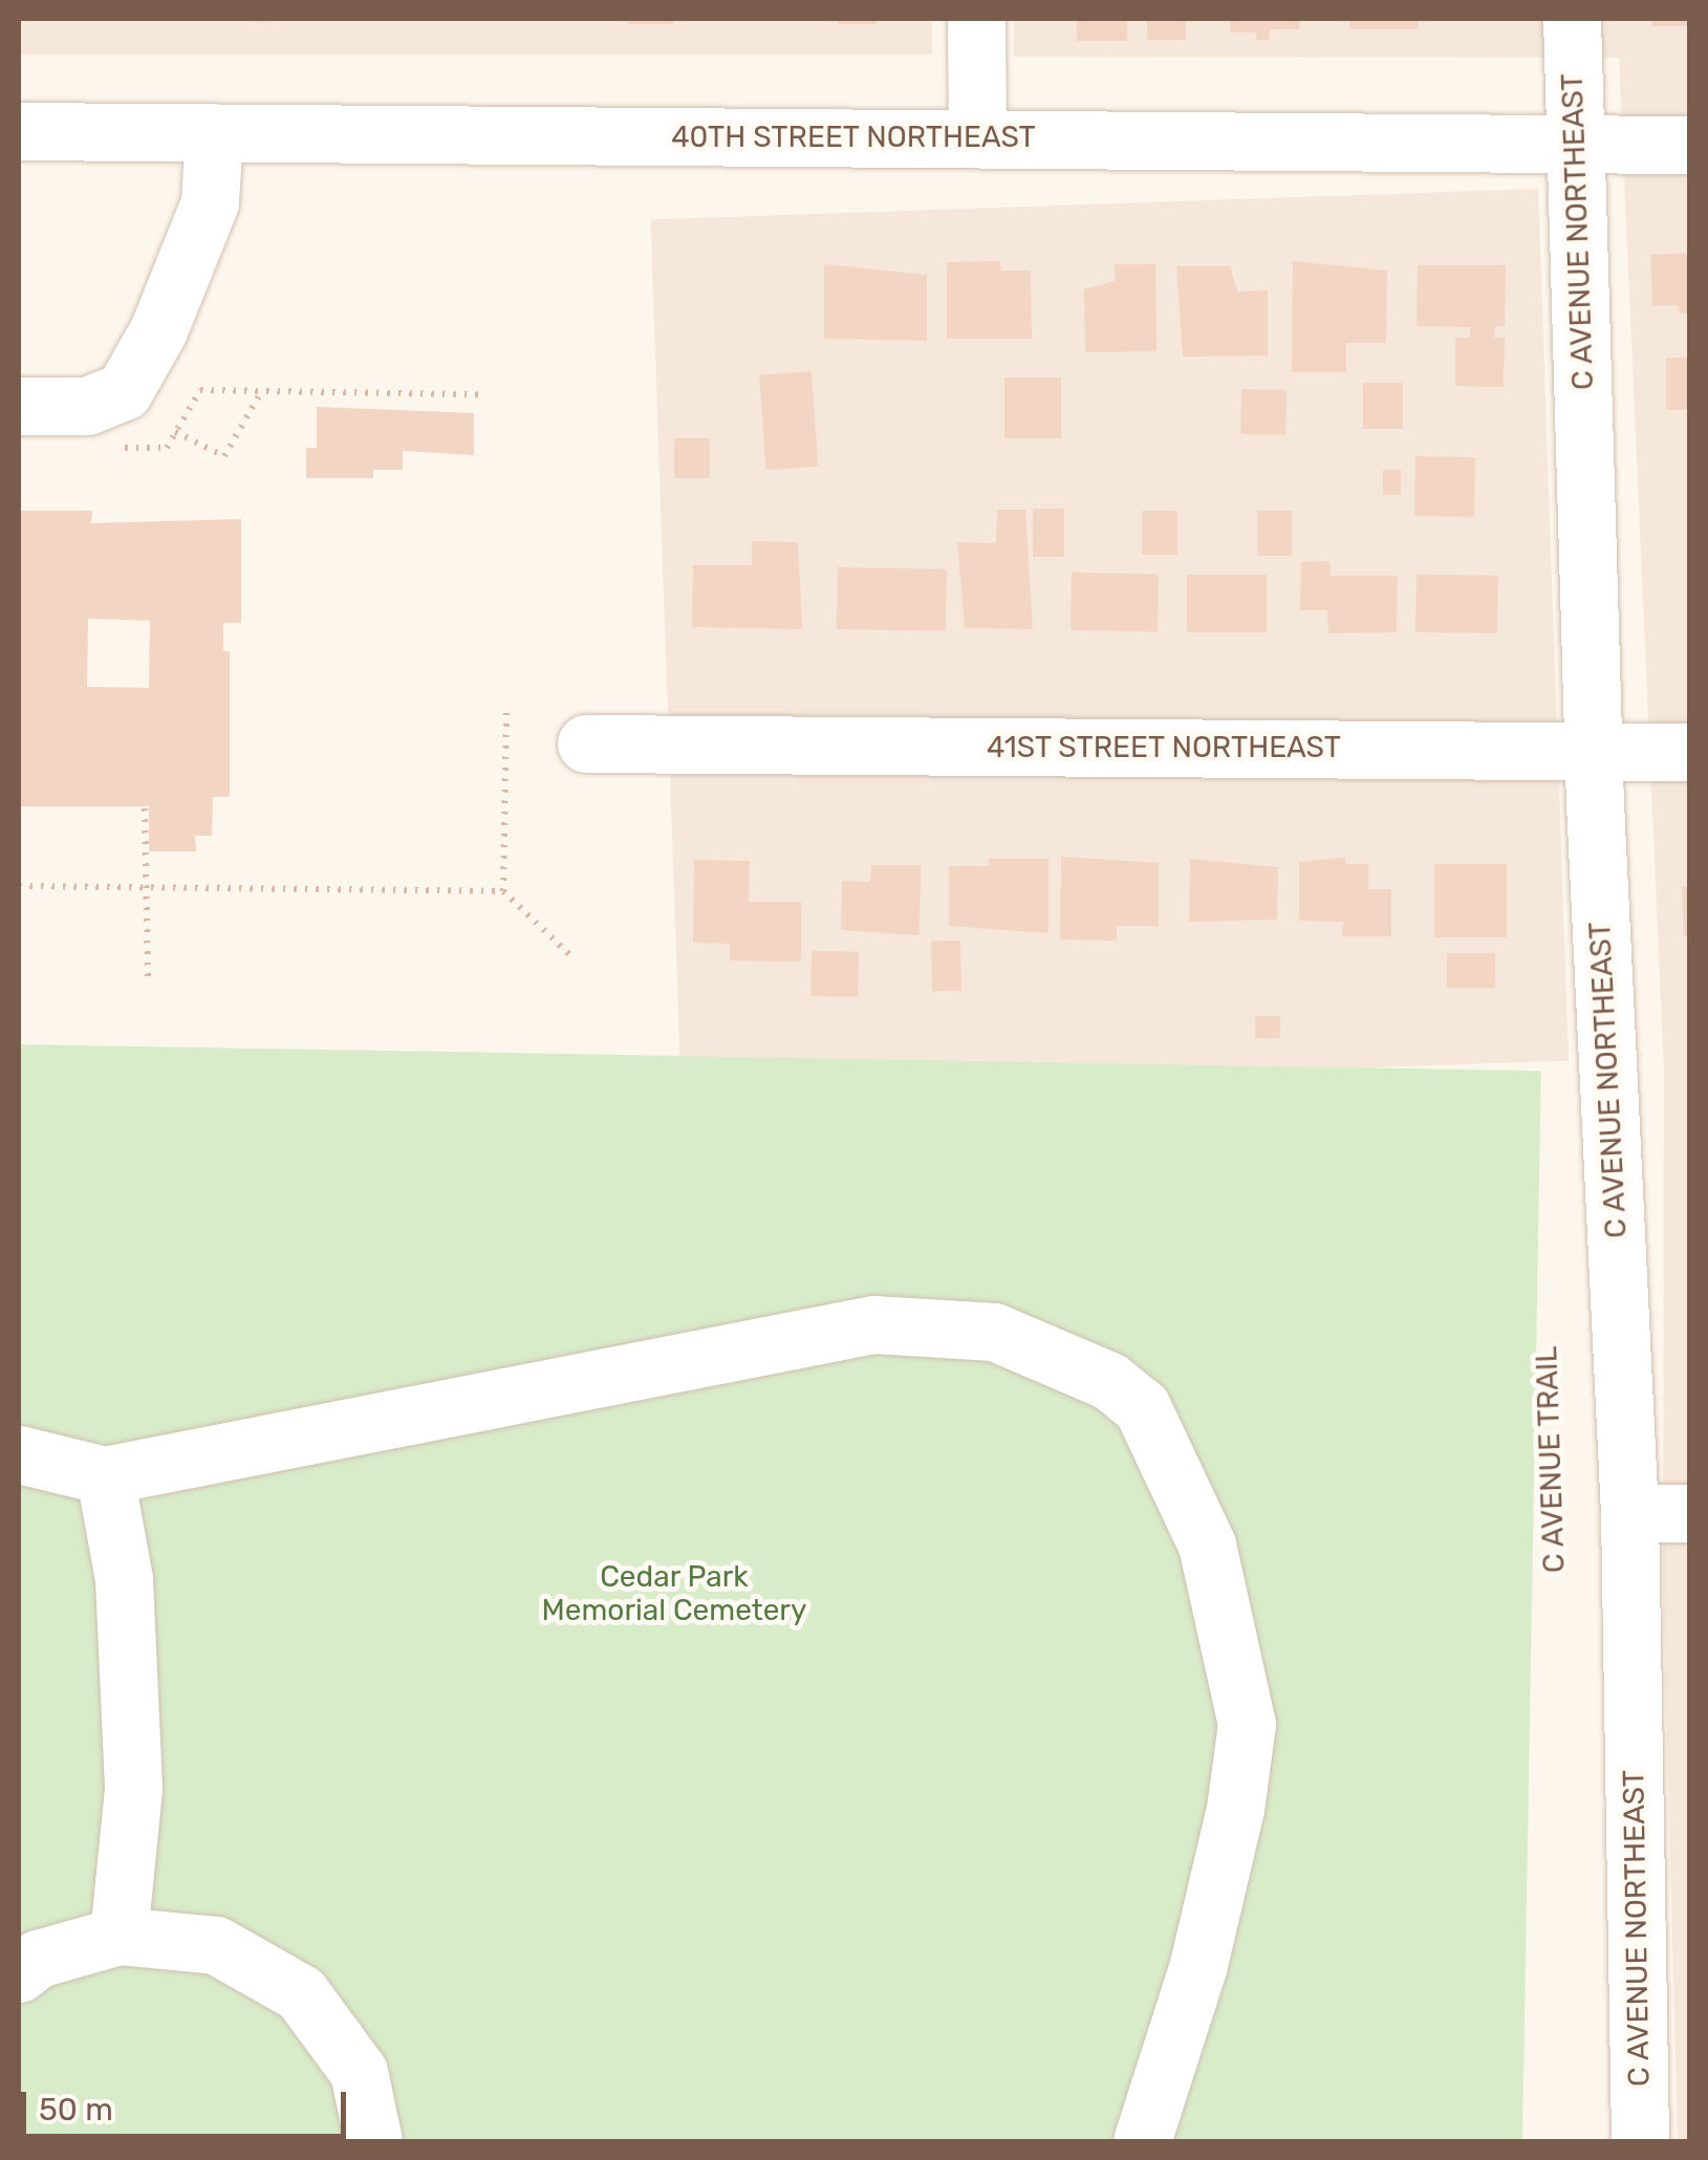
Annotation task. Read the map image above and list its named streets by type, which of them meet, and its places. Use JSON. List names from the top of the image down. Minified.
{"streets":{"street":["40TH STREET NORTHEAST","C AVENUE NORTHEAST","41ST STREET NORTHEAST"]},"crossings":[["40TH STREET NORTHEAST","C AVENUE NORTHEAST"],["C AVENUE NORTHEAST","41ST STREET NORTHEAST"]],"parks":["Cedar Park Memorial Cemetery"],"scale_bar":"50 m"}
